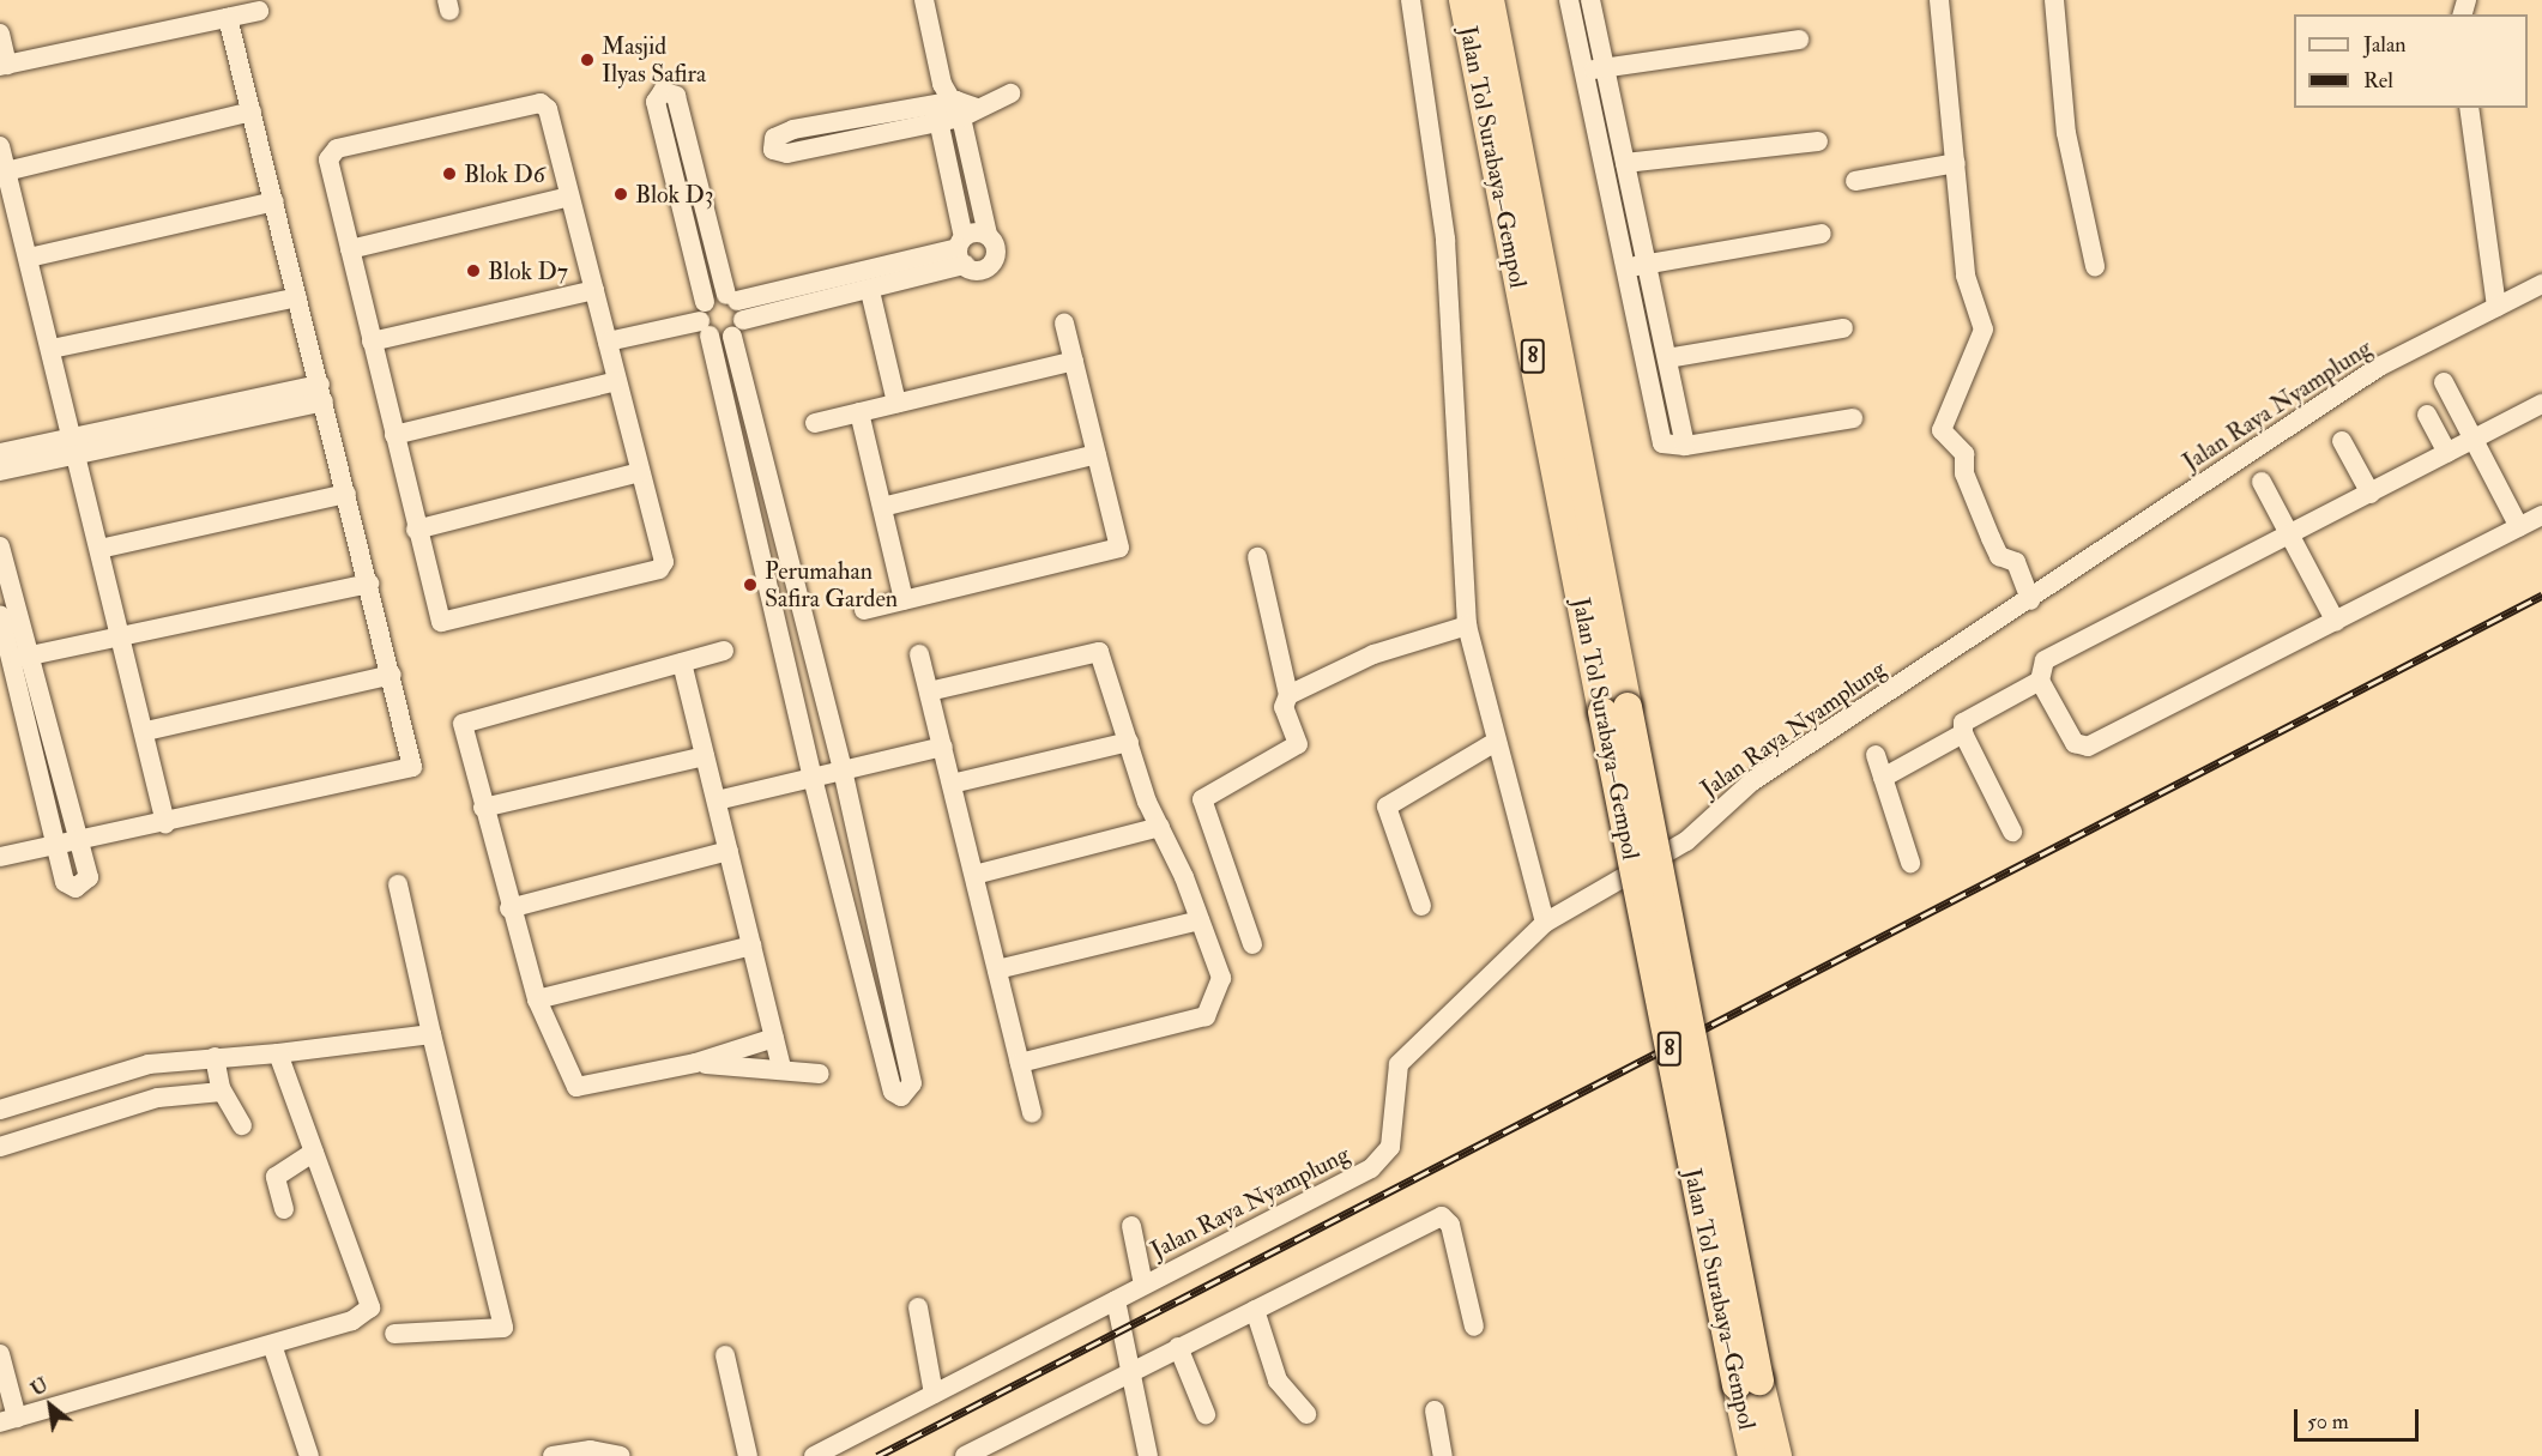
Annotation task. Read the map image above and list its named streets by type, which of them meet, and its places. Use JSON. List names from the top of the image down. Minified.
{"streets":{"highway":["Jalan Tol Surabaya–Gempol","8"],"street":["Jalan Raya Nyamplung"]},"places":["Masjid Ilyas Safira","Blok D6","Blok D3","Blok D7","Perumahan Safira Garden"],"legend":["Jalan","Rel"],"scale_bar":"50 m","north":"top left"}
